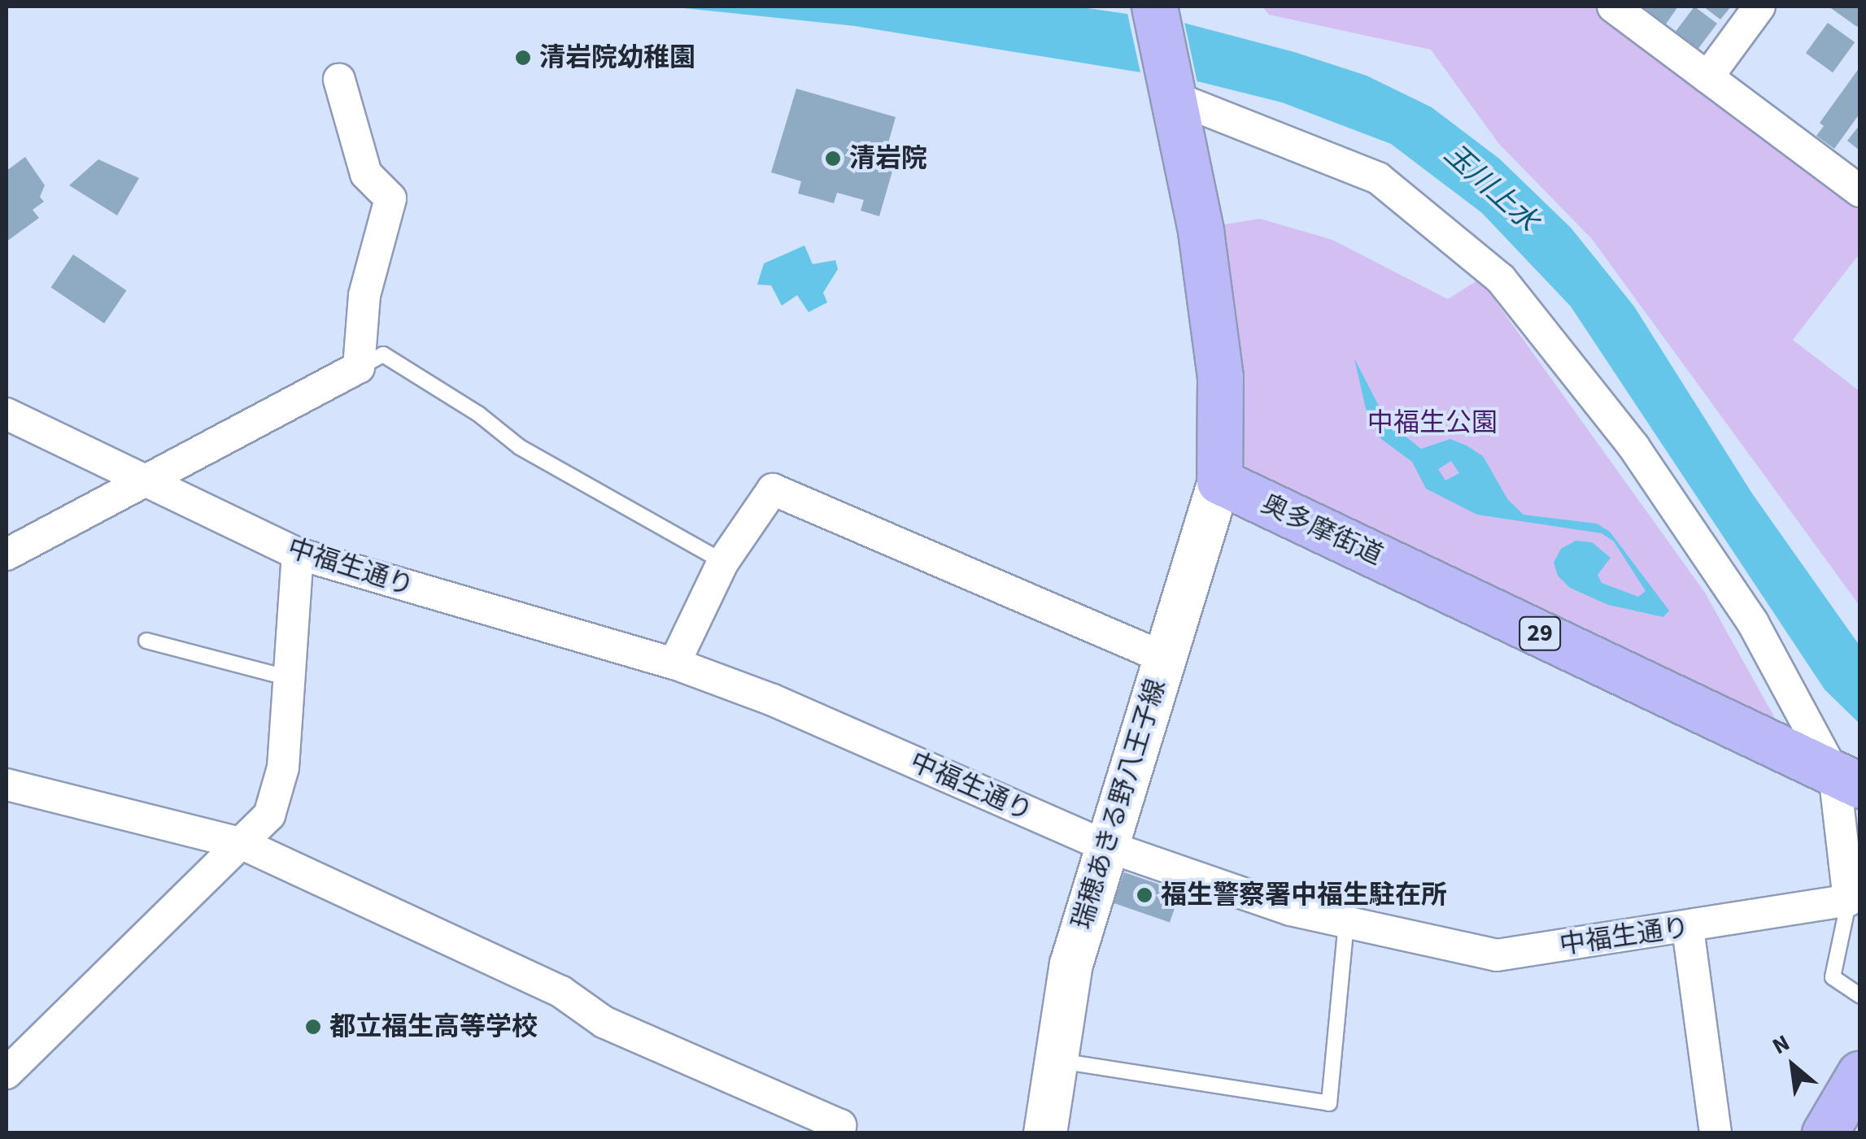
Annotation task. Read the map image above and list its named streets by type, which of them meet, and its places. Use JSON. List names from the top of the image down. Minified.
{"streets":{"main road":["奥多摩街道","29","瑞穂あきる野八王子線"],"street":["中福生通り"]},"crossings":[["奥多摩街道","瑞穂あきる野八王子線"],["中福生通り","瑞穂あきる野八王子線"]],"water":["玉川上水"],"parks":["中福生公園"],"places":["清岩院幼稚園","清岩院","福生警察署中福生駐在所","都立福生高等学校"],"north":"top left"}
